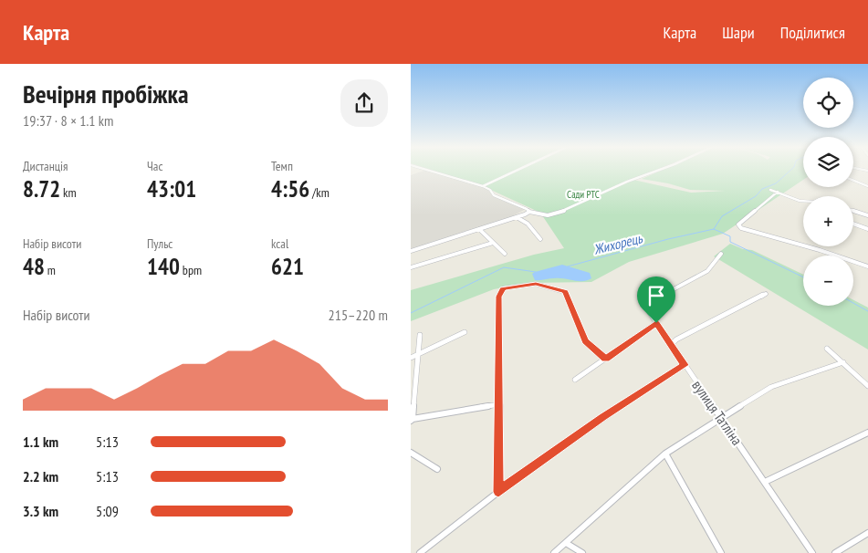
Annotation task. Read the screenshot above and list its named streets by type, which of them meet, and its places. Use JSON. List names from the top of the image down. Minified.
{"streets":{"street":["вулиця Татліна"]},"water":["Жихорець"],"parks":["Сади РТС"],"page":{"header":"Карта","nav":["Карта","Шари","Поділитися"],"heading":["Вечірня пробіжка","19:37 · 8 × 1.1 km"],"map_buttons":["+","−"],"stats":[["Дистанція","8.72 km"],["Час","43:01"],["Темп","4:56 /km"],["Набір висоти","48 m"],["Пульс","140 bpm"],["kcal","621"]],"chart":["Набір висоти","215–220 m"],"list":[{"name":"1.1 km","note":"5:13"},{"name":"2.2 km","note":"5:13"},{"name":"3.3 km","note":"5:09"}]}}
